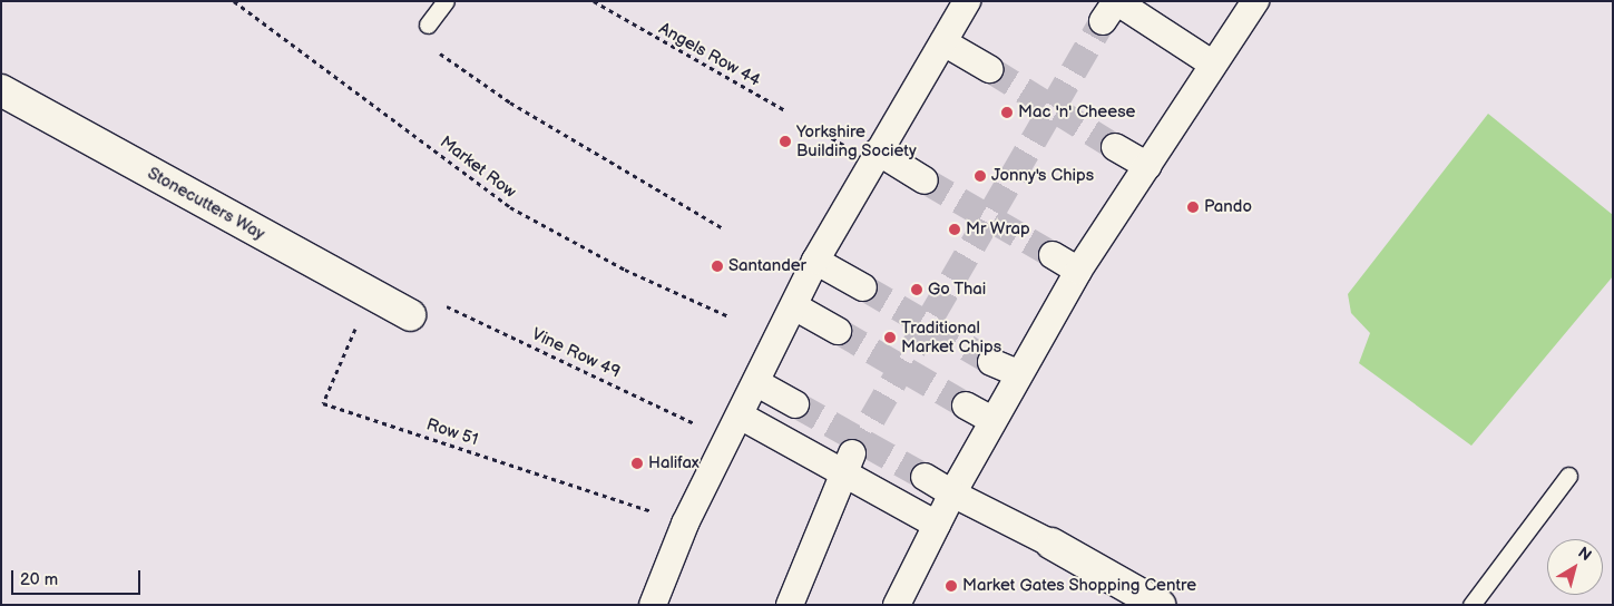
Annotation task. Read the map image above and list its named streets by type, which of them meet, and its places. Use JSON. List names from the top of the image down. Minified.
{"streets":{"street":["Stonecutters Way"],"path":["Angels Row 44","Market Row","Vine Row 49","Row 51"]},"crossings":[["Stonecutters Way","Vine Row 49"],["Stonecutters Way","Row 51"]],"places":["Mac 'n' Cheese","Yorkshire Building Society","Jonny's Chips","Pando","Mr Wrap","Santander","Go Thai","Traditional Market Chips","Halifax","Market Gates Shopping Centre"],"scale_bar":"20 m","north":"top right"}
